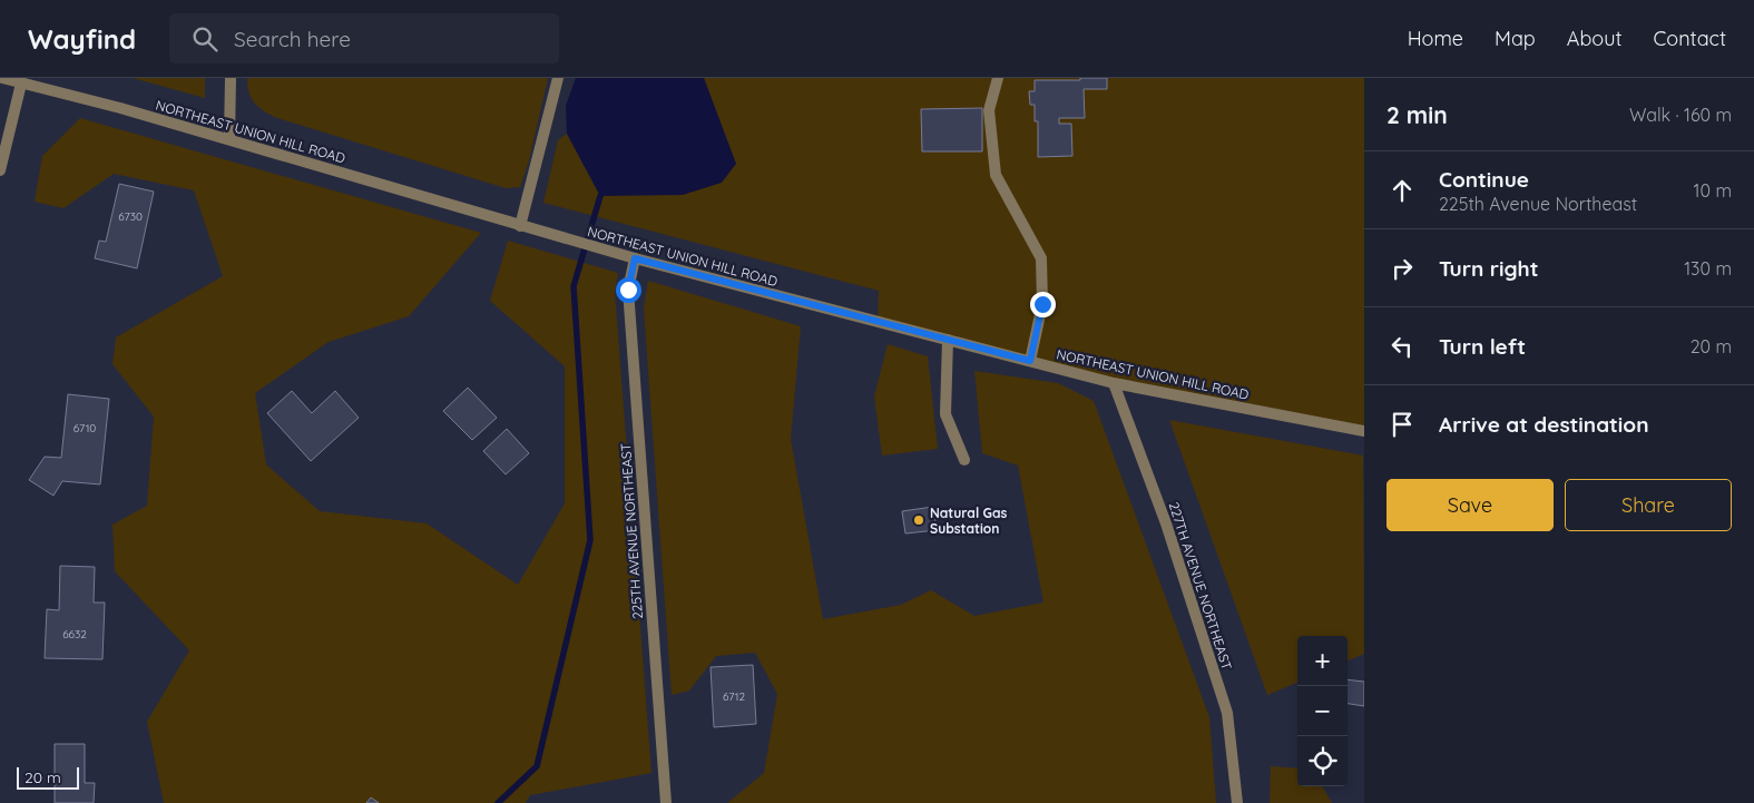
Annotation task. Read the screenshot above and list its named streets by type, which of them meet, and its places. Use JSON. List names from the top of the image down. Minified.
{"streets":{"street":["NORTHEAST UNION HILL ROAD","225TH AVENUE NORTHEAST","227TH AVENUE NORTHEAST"]},"crossings":[["NORTHEAST UNION HILL ROAD","225TH AVENUE NORTHEAST"],["NORTHEAST UNION HILL ROAD","227TH AVENUE NORTHEAST"]],"places":["Natural Gas Substation"],"house_numbers":["6730","6710","6632","6712"],"scale_bar":"20 m","page":{"header":"Wayfind","search":"Search here","nav":["Home","Map","About","Contact"],"heading":["2 min","Walk · 160 m"],"list":[["Continue","225th Avenue Northeast","10 m"],["Turn right","130 m"],["Turn left","20 m"],"Arrive at destination"],"buttons":["Save","Share"],"map_buttons":["+","−"],"scale":"20 m"}}
